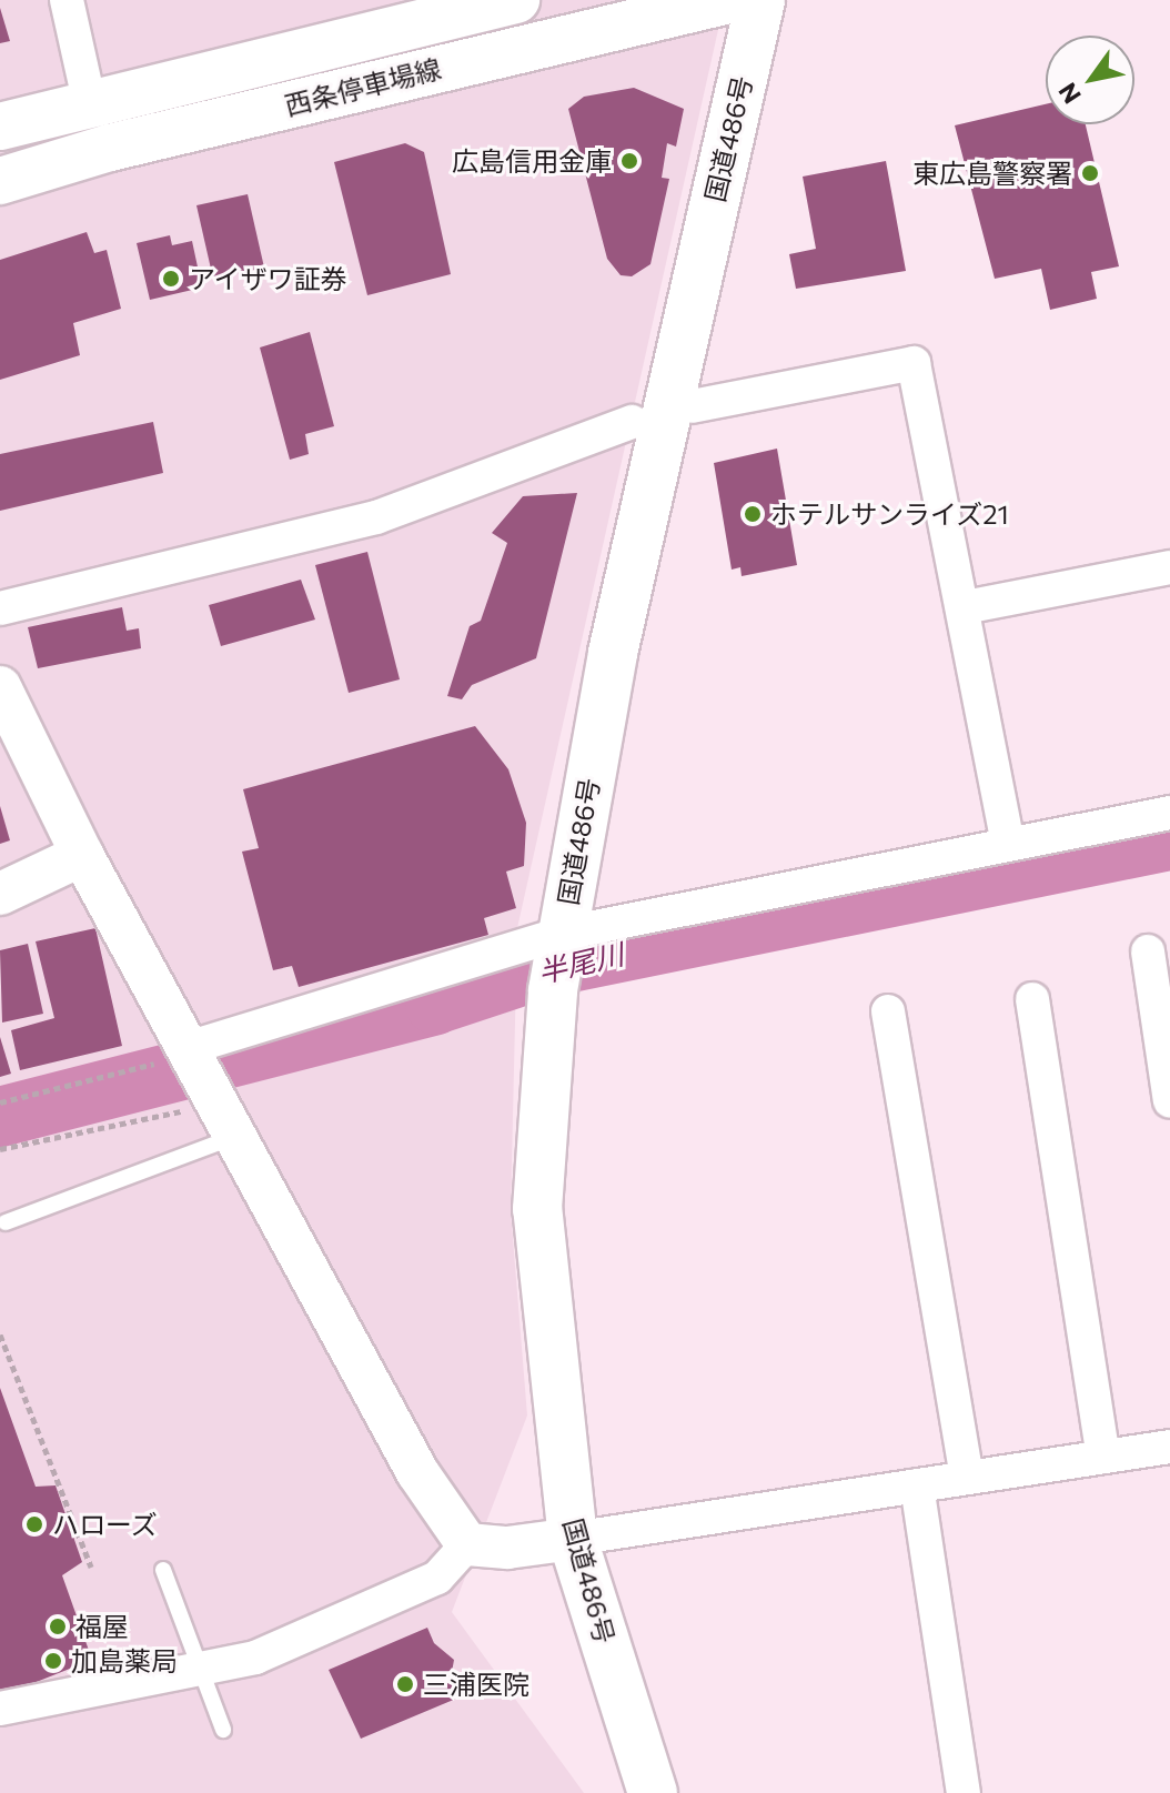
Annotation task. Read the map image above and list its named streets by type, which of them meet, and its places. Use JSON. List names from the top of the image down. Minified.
{"streets":{"highway":["国道486号"],"main road":["西条停車場線"]},"water":["半尾川"],"places":["広島信用金庫","東広島警察署","アイザワ証券","ホテルサンライズ21","ハローズ","福屋","加島薬局","三浦医院"],"north":"bottom left"}
